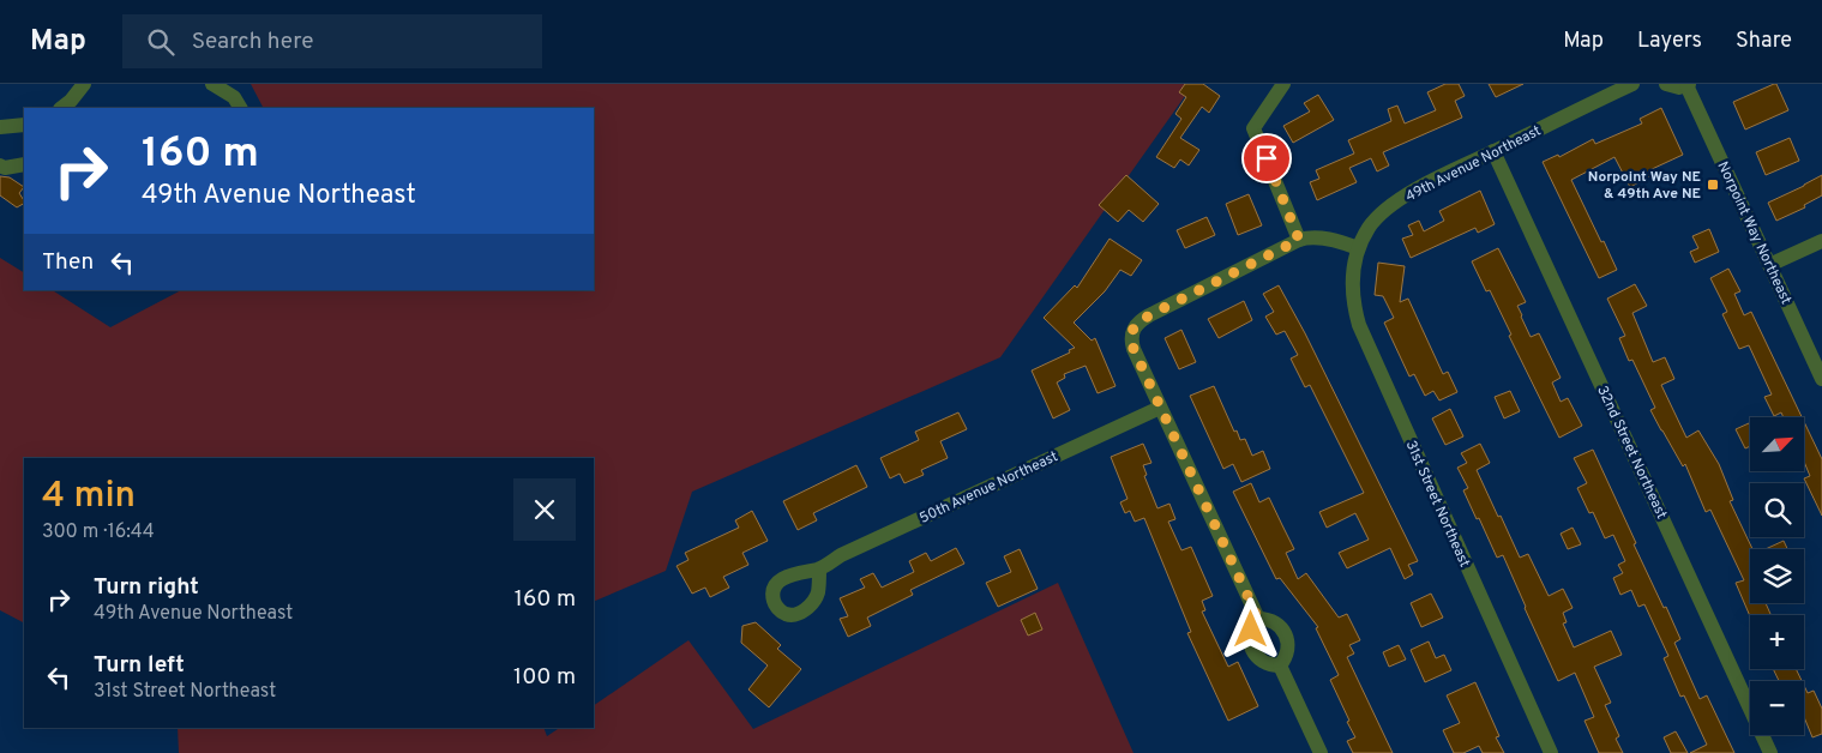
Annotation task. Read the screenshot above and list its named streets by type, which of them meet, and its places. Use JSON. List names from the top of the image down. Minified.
{"streets":{"street":["49th Avenue Northeast","Norpoint Way Northeast","32nd Street Northeast","50th Avenue Northeast","31st Street Northeast"]},"crossings":[["49th Avenue Northeast","32nd Street Northeast"],["49th Avenue Northeast","31st Street Northeast"]],"places":{"transit":["Norpoint Way NE & 49th Ave NE"]},"north":"top right","page":{"header":"Map","search":"Search here","nav":["Map","Layers","Share"],"turn":["160 m","49th Avenue Northeast"],"then":"Then","map_buttons":["+","−"],"heading":["4 min","300 m · 16:44"],"list":[{"name":"Turn right","note":"49th Avenue Northeast","value":"160 m"},{"name":"Turn left","note":"31st Street Northeast","value":"100 m"}]}}
